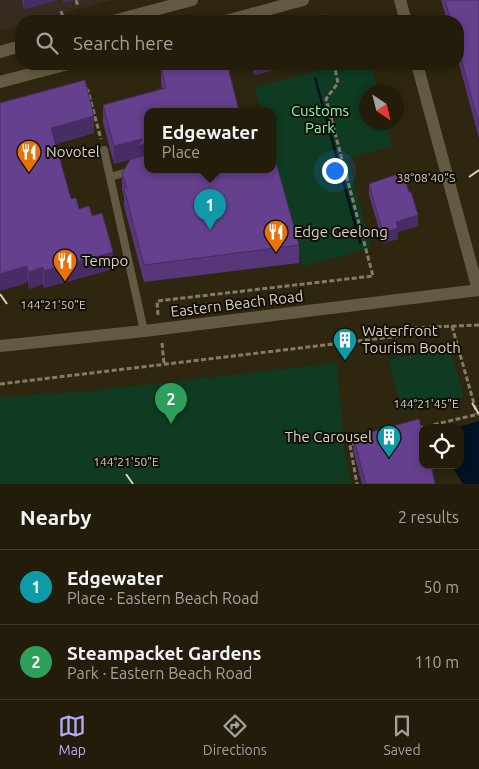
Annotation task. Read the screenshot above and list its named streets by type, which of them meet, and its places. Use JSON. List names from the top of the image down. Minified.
{"streets":{"street":["Eastern Beach Road"]},"parks":["Customs Park"],"places":{"restaurant":["Novotel","Edge Geelong","Tempo"],"building":["Waterfront Tourism Booth","The Carousel"]},"north":"bottom right","page":{"search":"Search here","popup":["Edgewater","Place"],"pins":["1","2"],"heading":["Nearby","2 results"],"list":[{"mark":"1","name":"Edgewater","note":"Place · Eastern Beach Road","value":"50 m"},{"mark":"2","name":"Steampacket Gardens","note":"Park · Eastern Beach Road","value":"110 m"}],"nav":["Map","Directions","Saved"]},"coordinates":["38°08'40\"S","144°21'50\"E","144°21'45\"E"]}
